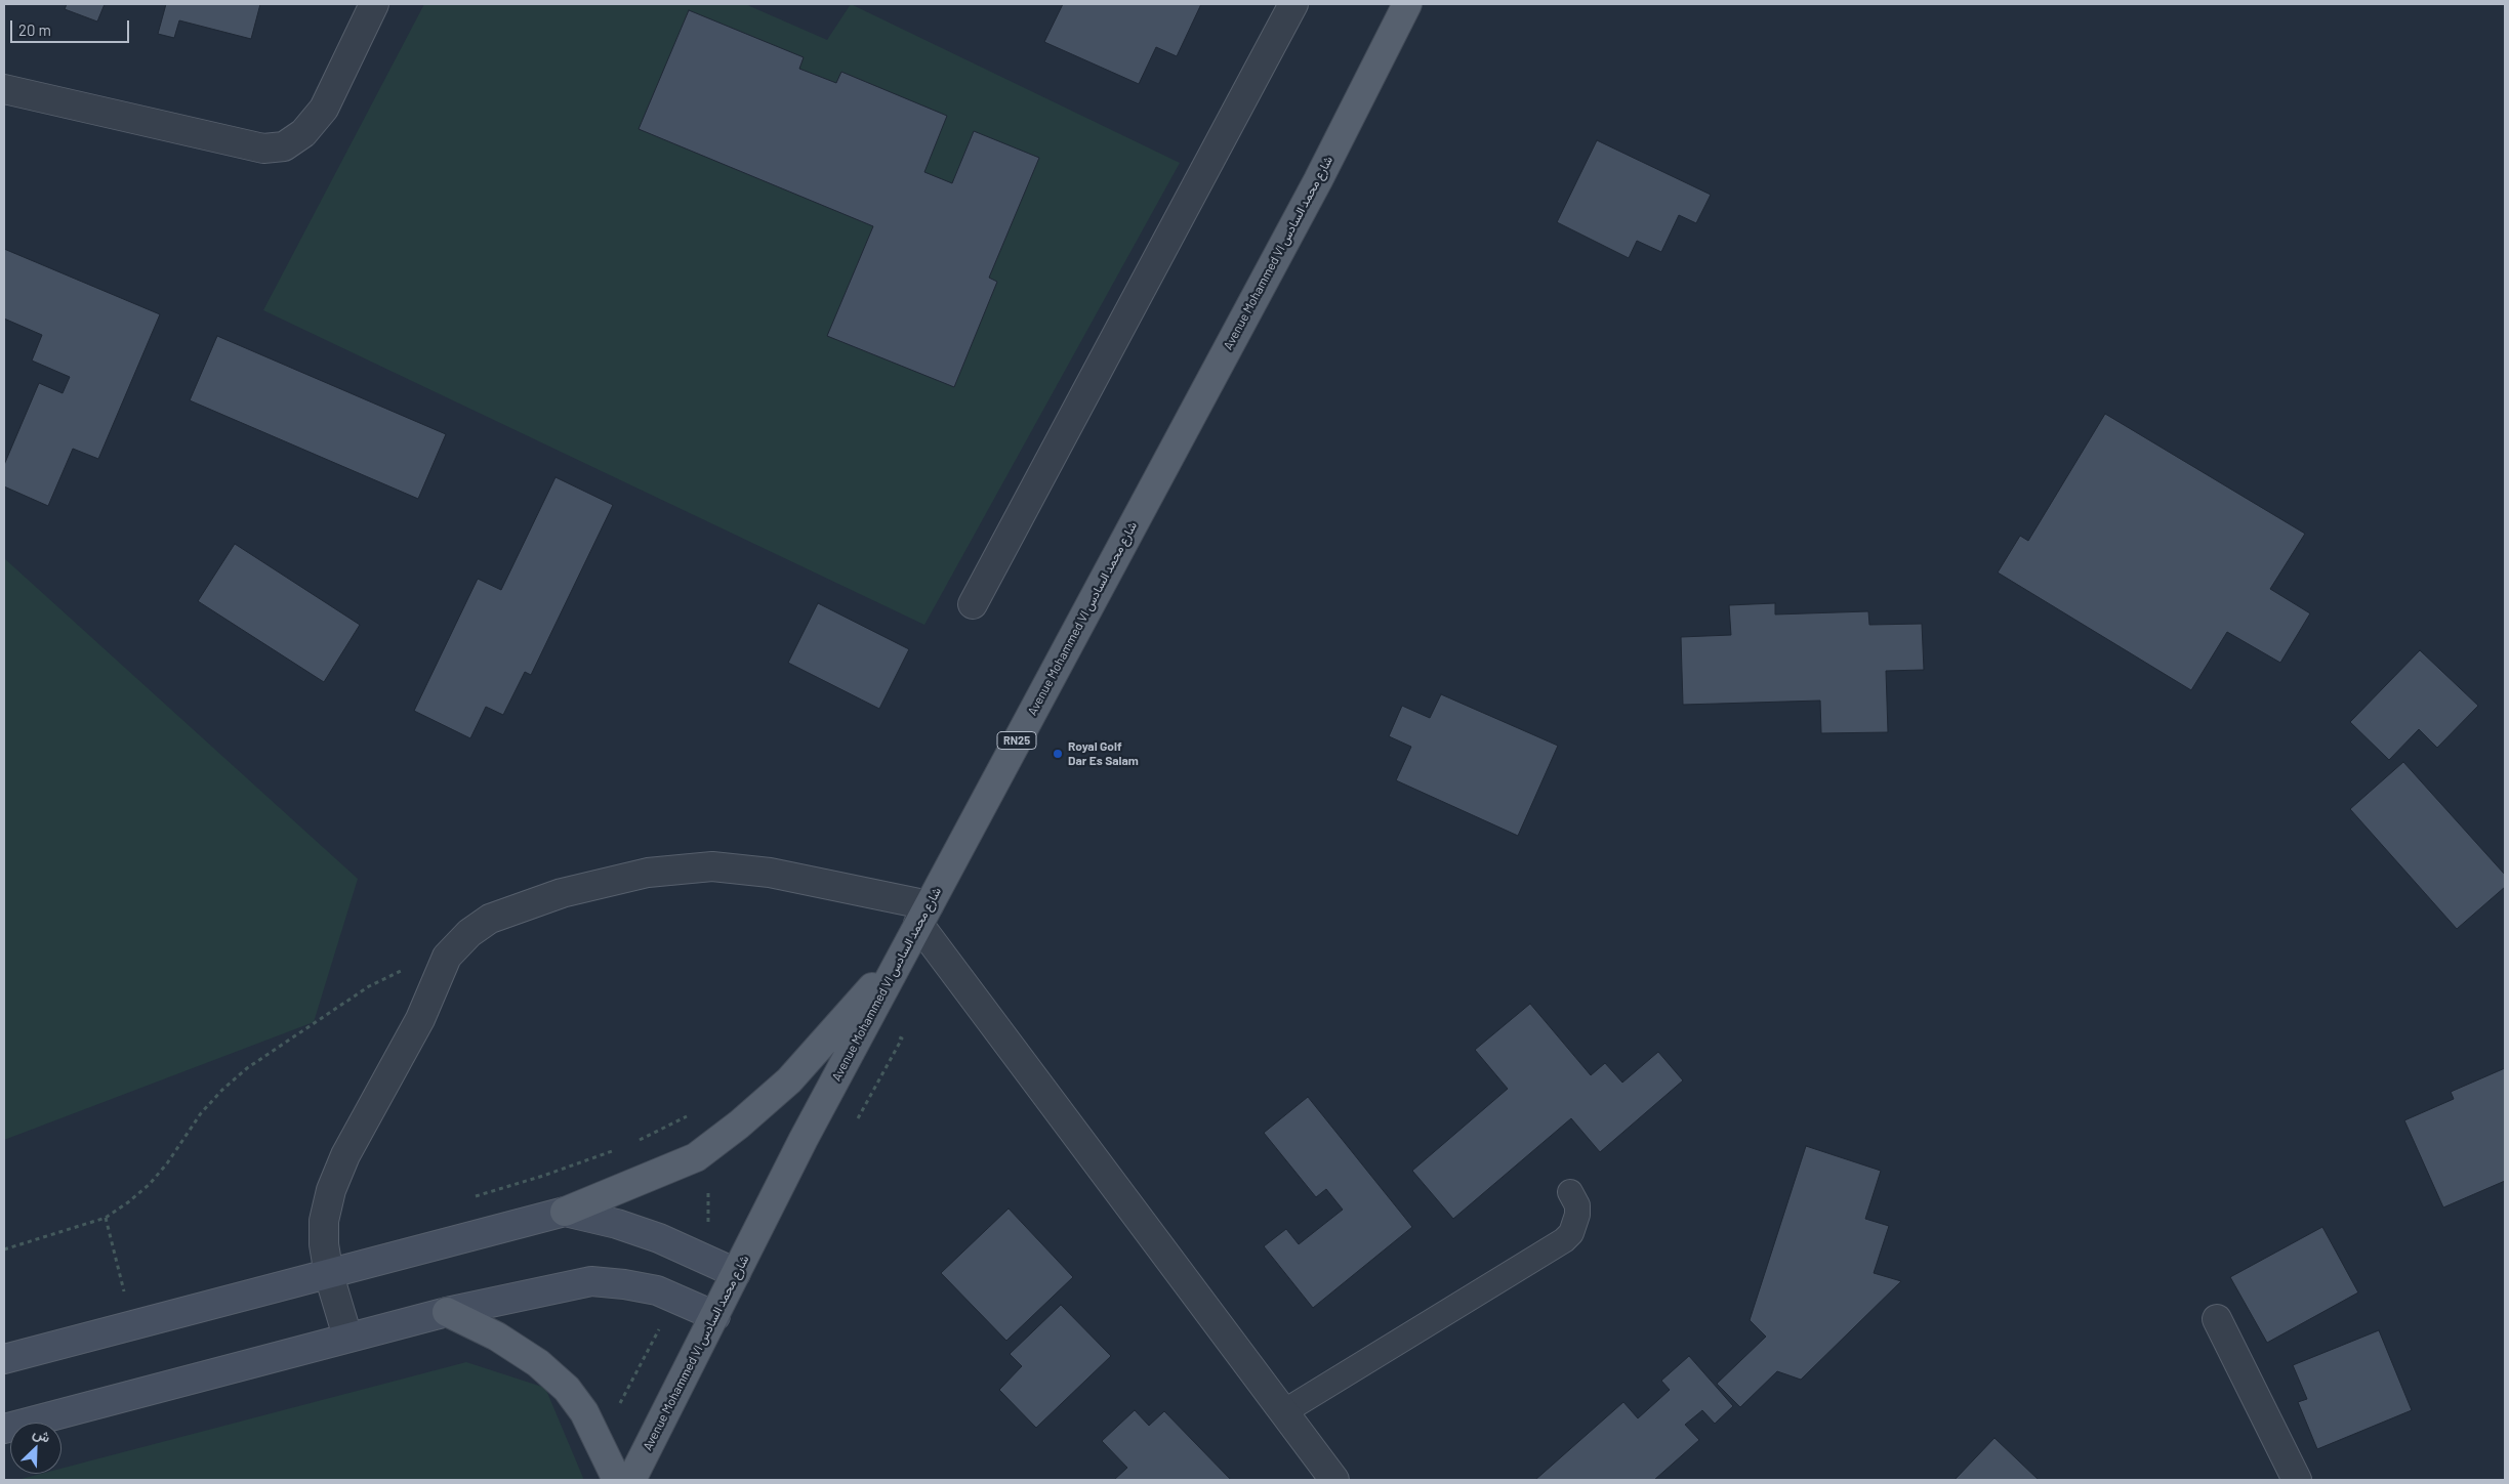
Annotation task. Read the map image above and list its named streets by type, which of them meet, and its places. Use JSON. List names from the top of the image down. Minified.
{"streets":{"main road":["Avenue Mohammed VI شارع محمد السادس","RN25"]},"places":["Royal Golf Dar Es Salam"],"scale_bar":"20 m","north":"top right"}
